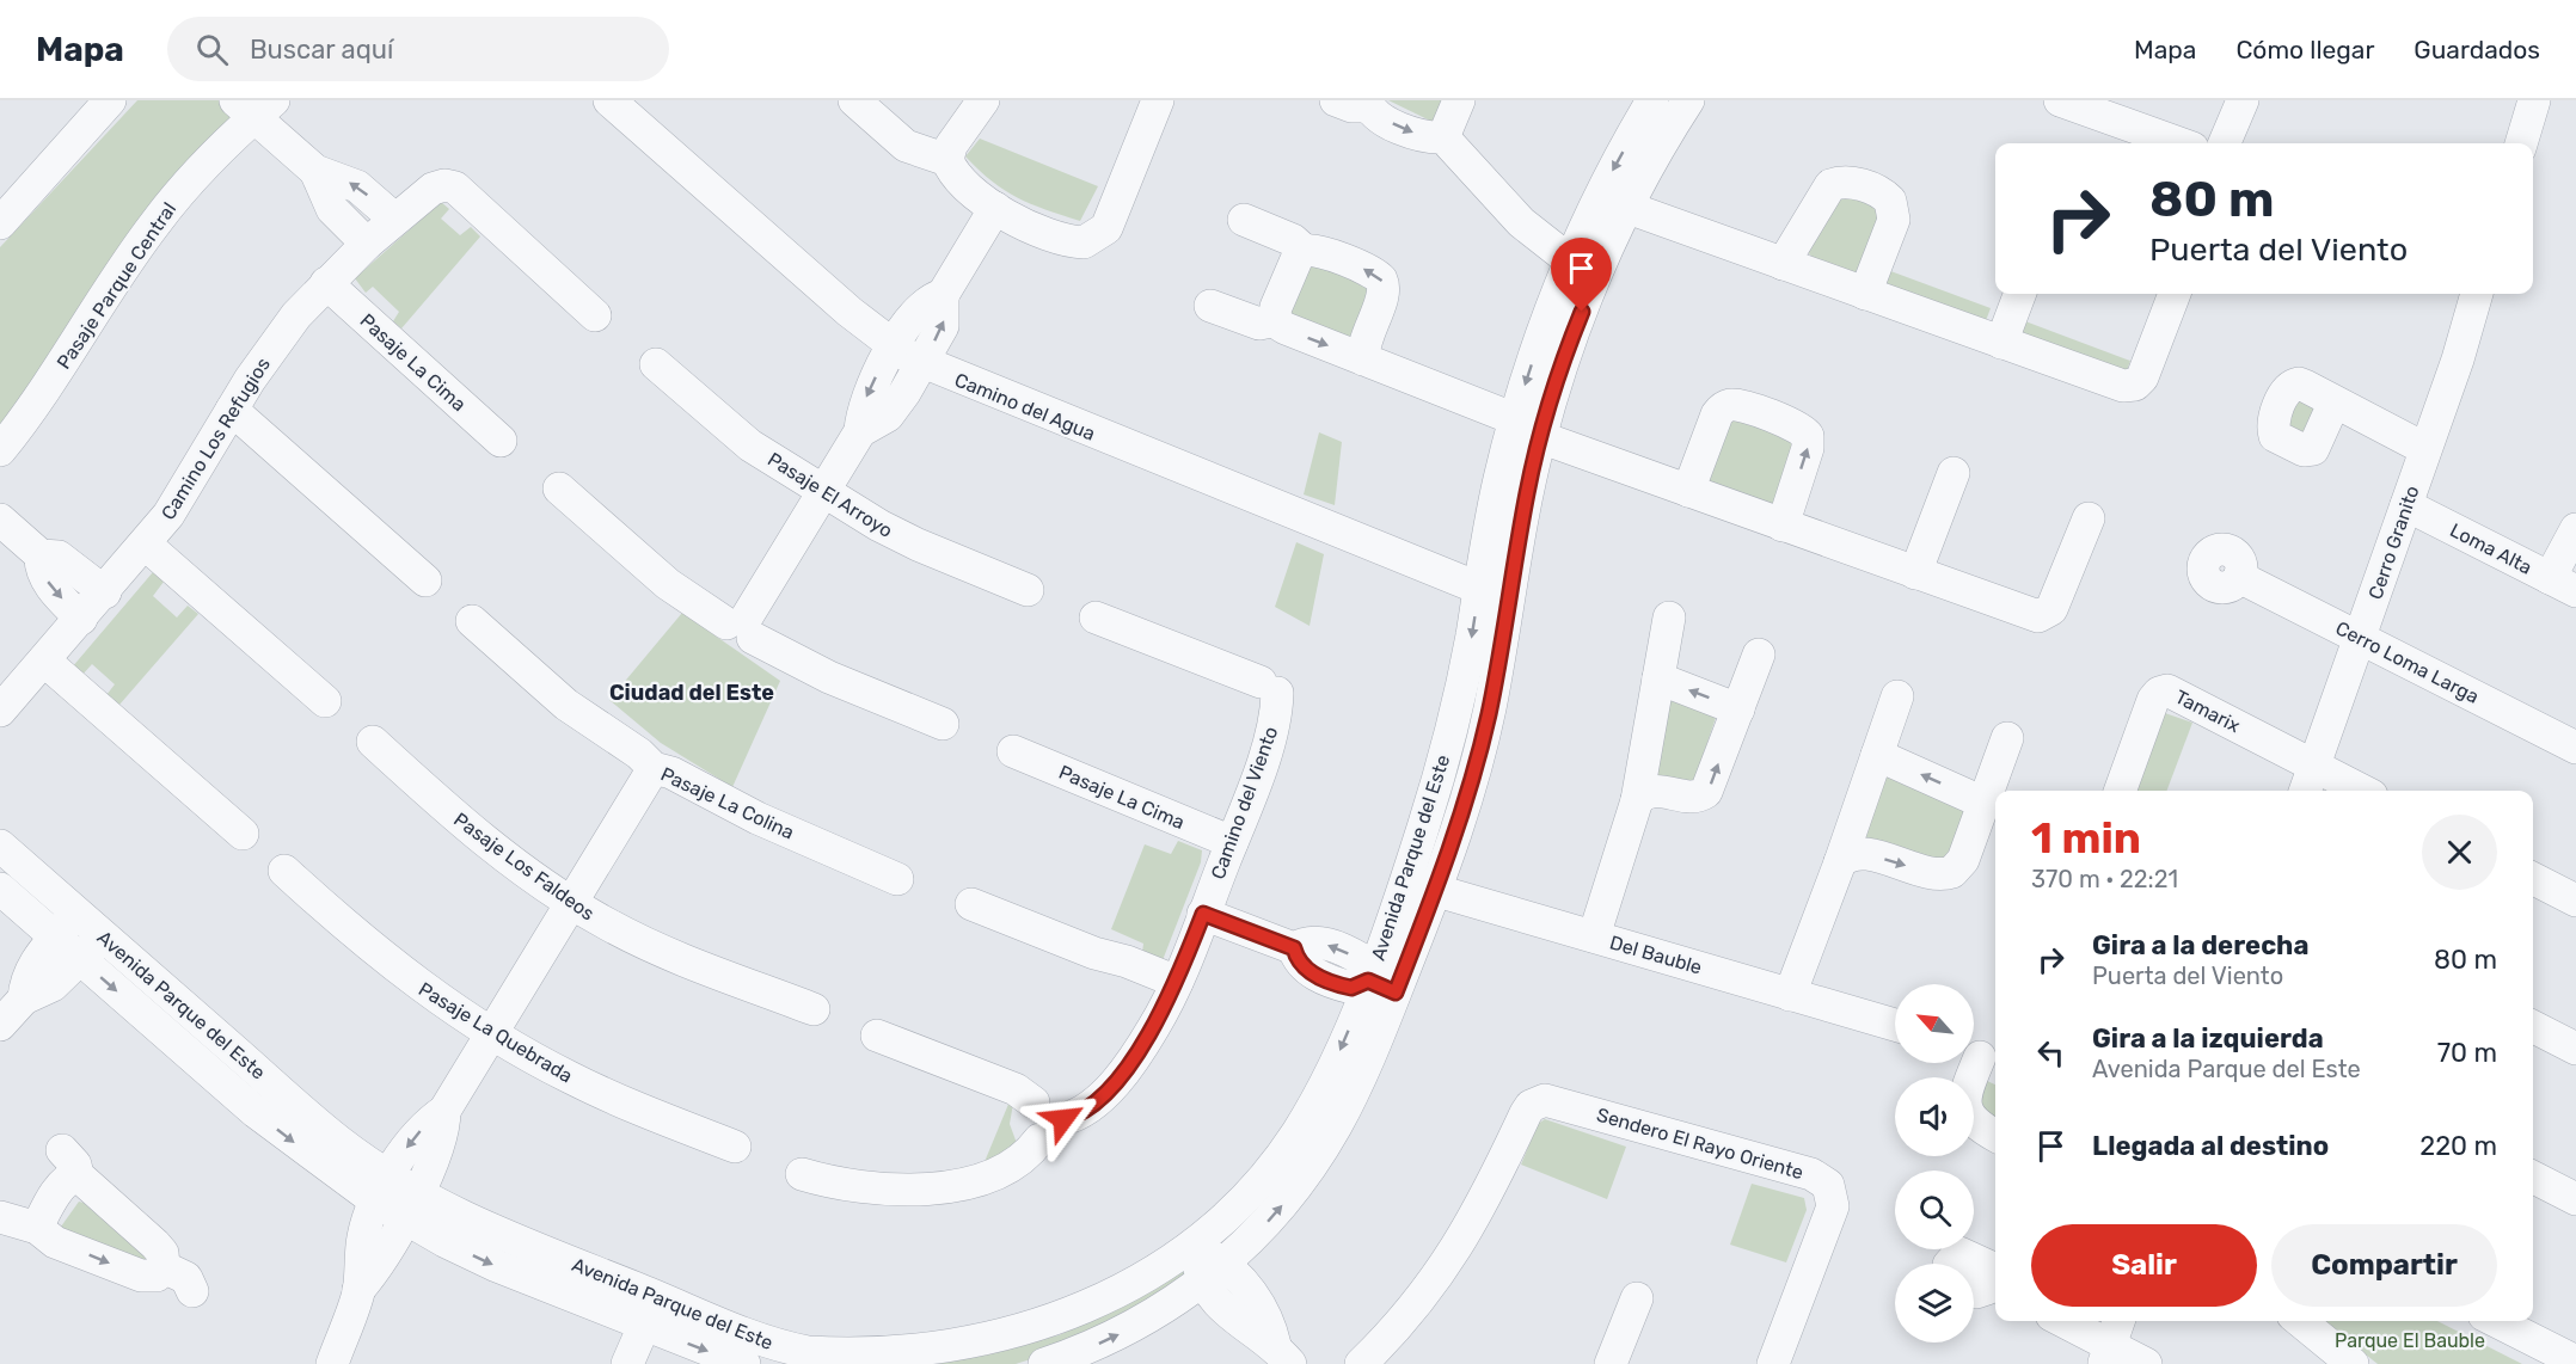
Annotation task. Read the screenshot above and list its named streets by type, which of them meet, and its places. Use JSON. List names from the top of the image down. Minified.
{"streets":{"street":["Pasaje Parque Central","Pasaje La Cima","Camino del Agua","Camino Los Refugios","Pasaje El Arroyo","Cerro Granito","Loma Alta","Cerro Loma Larga","Tamarix","Pasaje La Colina","Camino del Viento","Avenida Parque del Este","Pasaje Los Faldeos","Del Bauble","Pasaje La Quebrada","Sendero El Rayo Oriente"]},"crossings":[["Pasaje La Cima","Camino Los Refugios"],["Pasaje La Cima","Camino del Viento"],["Camino del Agua","Avenida Parque del Este"],["Cerro Granito","Loma Alta"],["Cerro Granito","Cerro Loma Larga"],["Cerro Granito","Tamarix"],["Avenida Parque del Este","Del Bauble"]],"districts":["Ciudad del Este"],"parks":["Parque El Bauble"],"north":"top left","page":{"header":"Mapa","search":"Buscar aquí","nav":["Mapa","Cómo llegar","Guardados"],"turn":["80 m","Puerta del Viento"],"heading":["1 min","370 m · 22:21"],"list":[{"name":"Gira a la derecha","note":"Puerta del Viento","value":"80 m"},{"name":"Gira a la izquierda","note":"Avenida Parque del Este","value":"70 m"},{"name":"Llegada al destino","value":"220 m"}],"buttons":["Salir","Compartir"]}}
